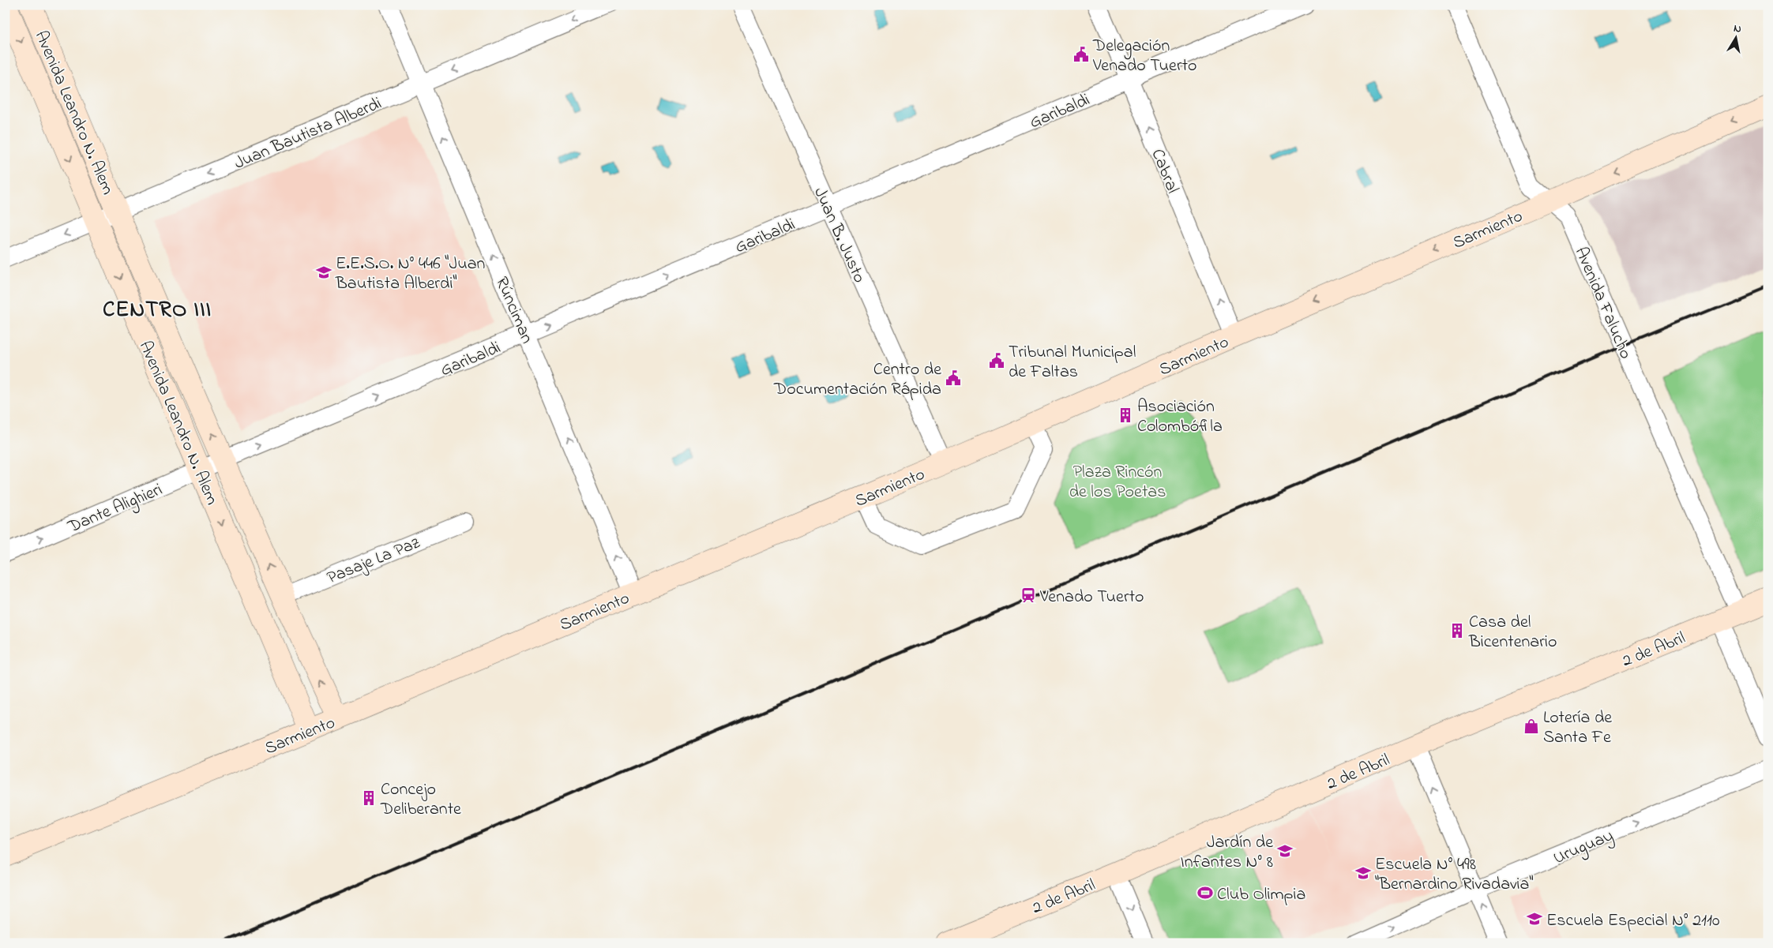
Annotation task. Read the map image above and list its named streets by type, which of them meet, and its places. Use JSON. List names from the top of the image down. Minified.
{"streets":{"main road":["Avenida Leandro N. Alem","Sarmiento","2 de Abril"],"street":["Garibaldi","Juan Bautista Alberdi","Cabral","Juan B. Justo","Avenida Falucho","Rúnciman","Dante Alighieri","Pasaje La Paz","Uruguay"]},"crossings":[["Garibaldi","Avenida Leandro N. Alem"],["Garibaldi","Cabral"],["Garibaldi","Juan B. Justo"],["Garibaldi","Rúnciman"],["Garibaldi","Dante Alighieri"],["Avenida Leandro N. Alem","Juan Bautista Alberdi"],["Avenida Leandro N. Alem","Sarmiento"],["Avenida Leandro N. Alem","Dante Alighieri"],["Avenida Leandro N. Alem","Pasaje La Paz"],["Juan Bautista Alberdi","Rúnciman"],["Cabral","Sarmiento"],["Sarmiento","Juan B. Justo"],["Sarmiento","Avenida Falucho"],["Sarmiento","Rúnciman"],["Avenida Falucho","2 de Abril"]],"one_way":["Garibaldi","Juan Bautista Alberdi","Cabral","Rúnciman","Dante Alighieri","Uruguay"],"districts":["CENTRO III"],"parks":["Plaza Rincón de los Poetas"],"places":{"public building":["Delegación Venado Tuerto","Tribunal Municipal de Faltas","Centro de Documentación Rápida"],"school or university":["E.E.S.O. N° 446 \"Juan Bautista Alberdi\"","Jardín de Infantes N° 8","Escuela N° 498 \"Bernardino Rivadavia\"","Escuela Especial N° 2110"],"building":["Asociación Colombófila","Casa del Bicentenario","Concejo Deliberante"],"station":["Venado Tuerto"],"shop":["Lotería de Santa Fe"],"sports":["Club Olimpia"]},"north":"top"}
